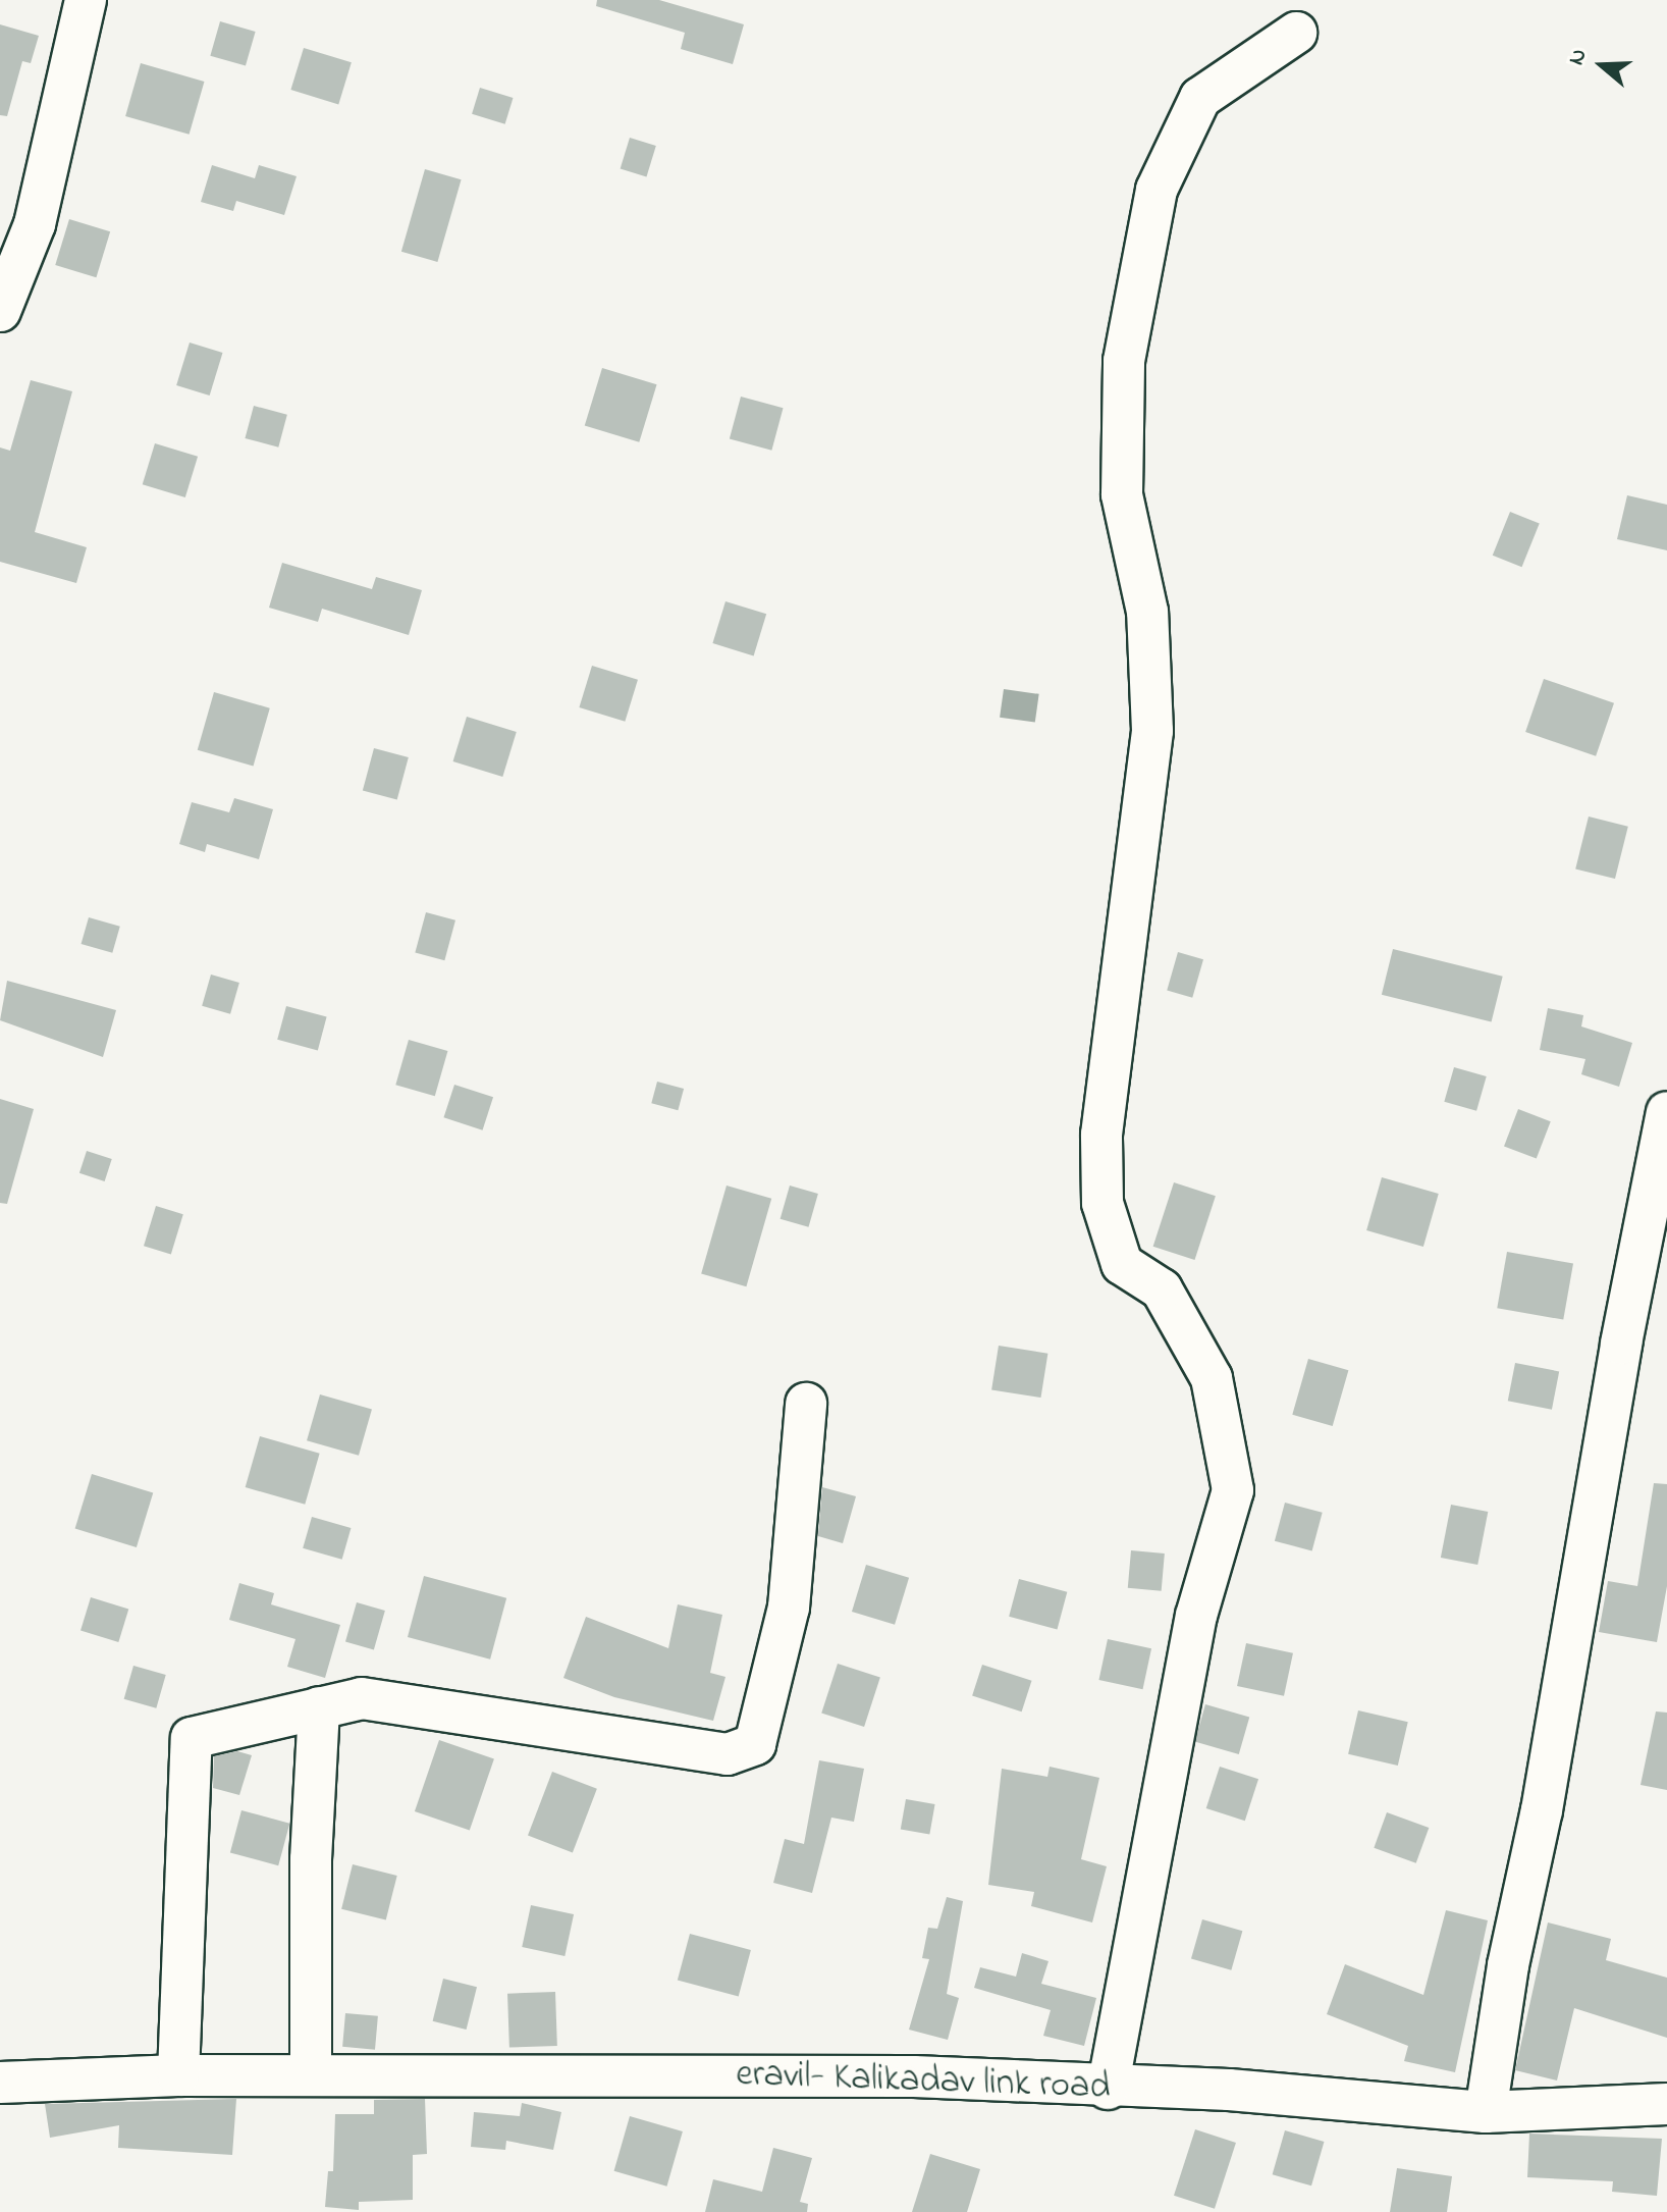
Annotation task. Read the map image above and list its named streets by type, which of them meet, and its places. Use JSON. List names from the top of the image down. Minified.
{"streets":{"street":["eravil- Kalikadav link road"]},"north":"left"}
